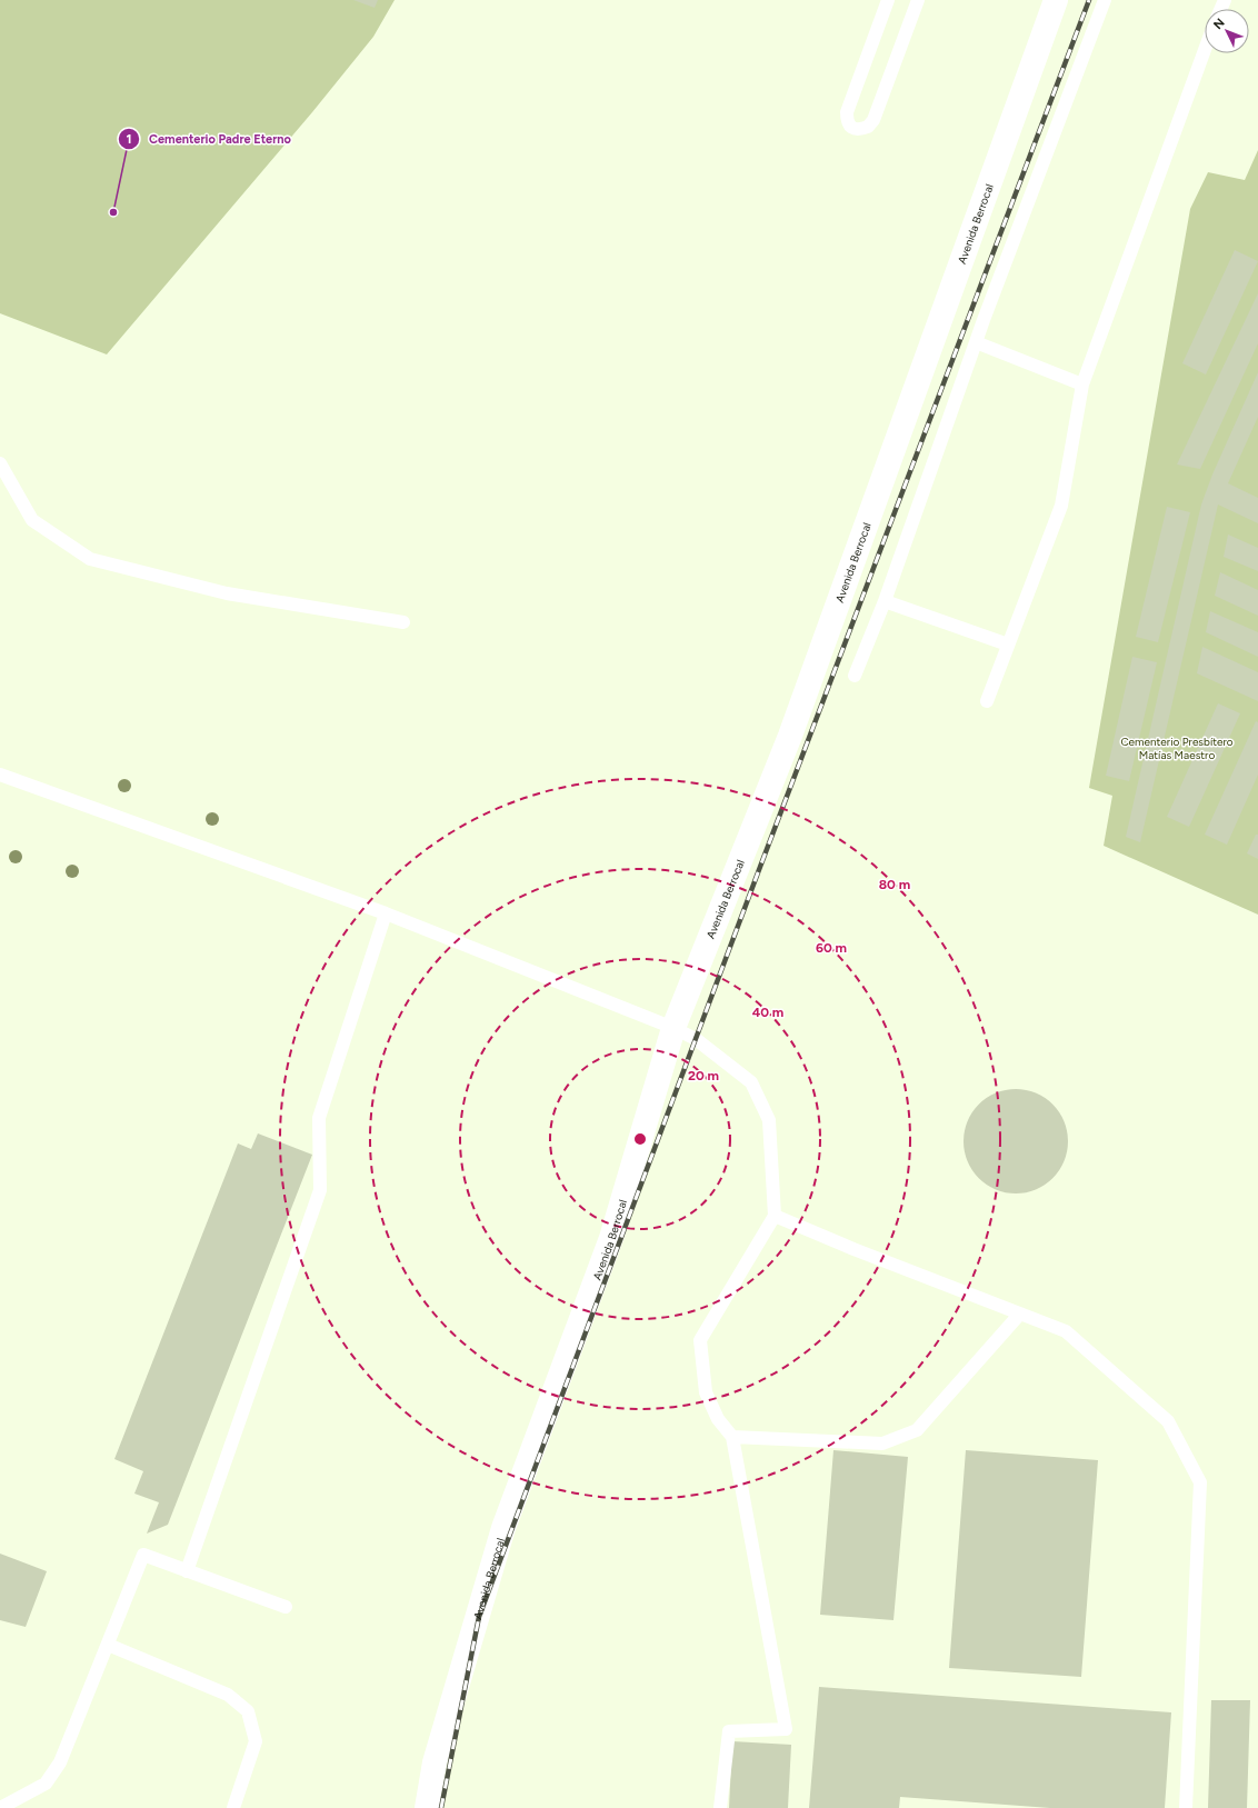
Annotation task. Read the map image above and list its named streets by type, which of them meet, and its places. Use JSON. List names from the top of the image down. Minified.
{"streets":{"street":["Avenida Berrocal"]},"parks":["Cementerio Presbítero Matías Maestro"],"places":["Cementerio Padre Eterno"],"north":"top left","rings":["80 m","60 m","40 m","20 m"]}
